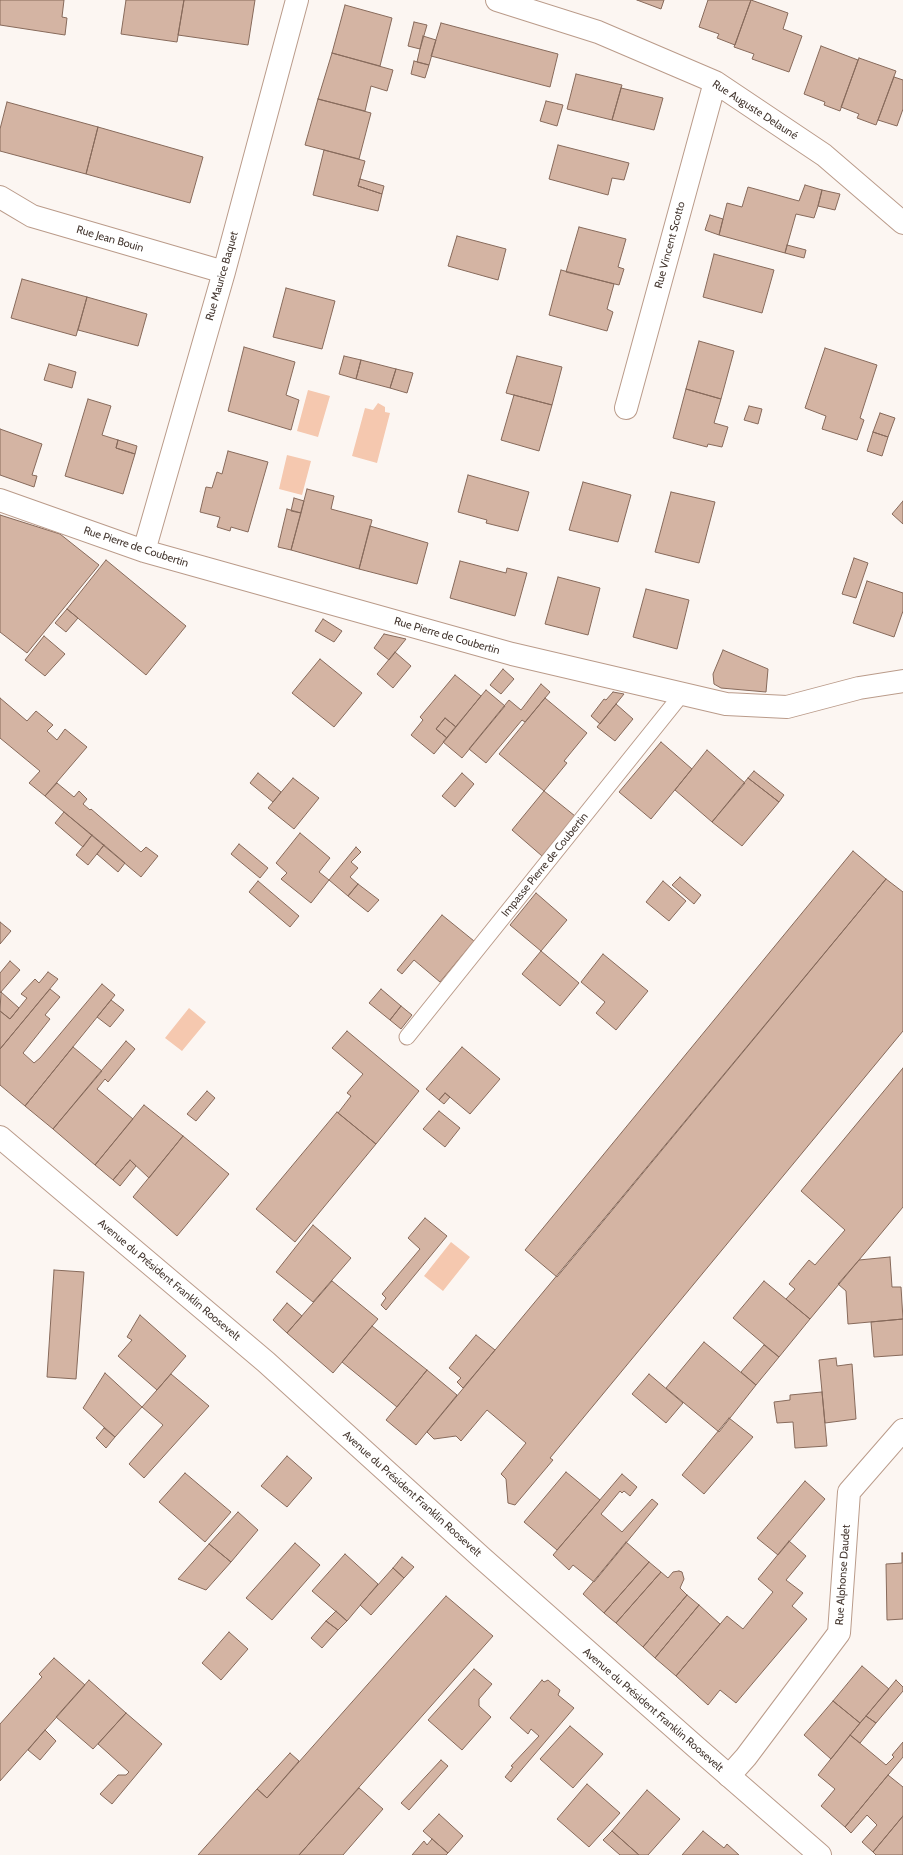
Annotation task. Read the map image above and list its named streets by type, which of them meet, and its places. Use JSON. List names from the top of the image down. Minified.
{"streets":{"street":["Rue Auguste Delauné","Rue Jean Bouin","Rue Vincent Scotto","Rue Maurice Baquet","Rue Pierre de Coubertin","Avenue du Président Franklin Roosevelt","Rue Alphonse Daudet"],"lane":["Impasse Pierre de Coubertin"]},"crossings":[["Rue Auguste Delauné","Rue Vincent Scotto"],["Rue Jean Bouin","Rue Maurice Baquet"],["Rue Maurice Baquet","Rue Pierre de Coubertin"],["Rue Pierre de Coubertin","Impasse Pierre de Coubertin"],["Avenue du Président Franklin Roosevelt","Rue Alphonse Daudet"]]}
